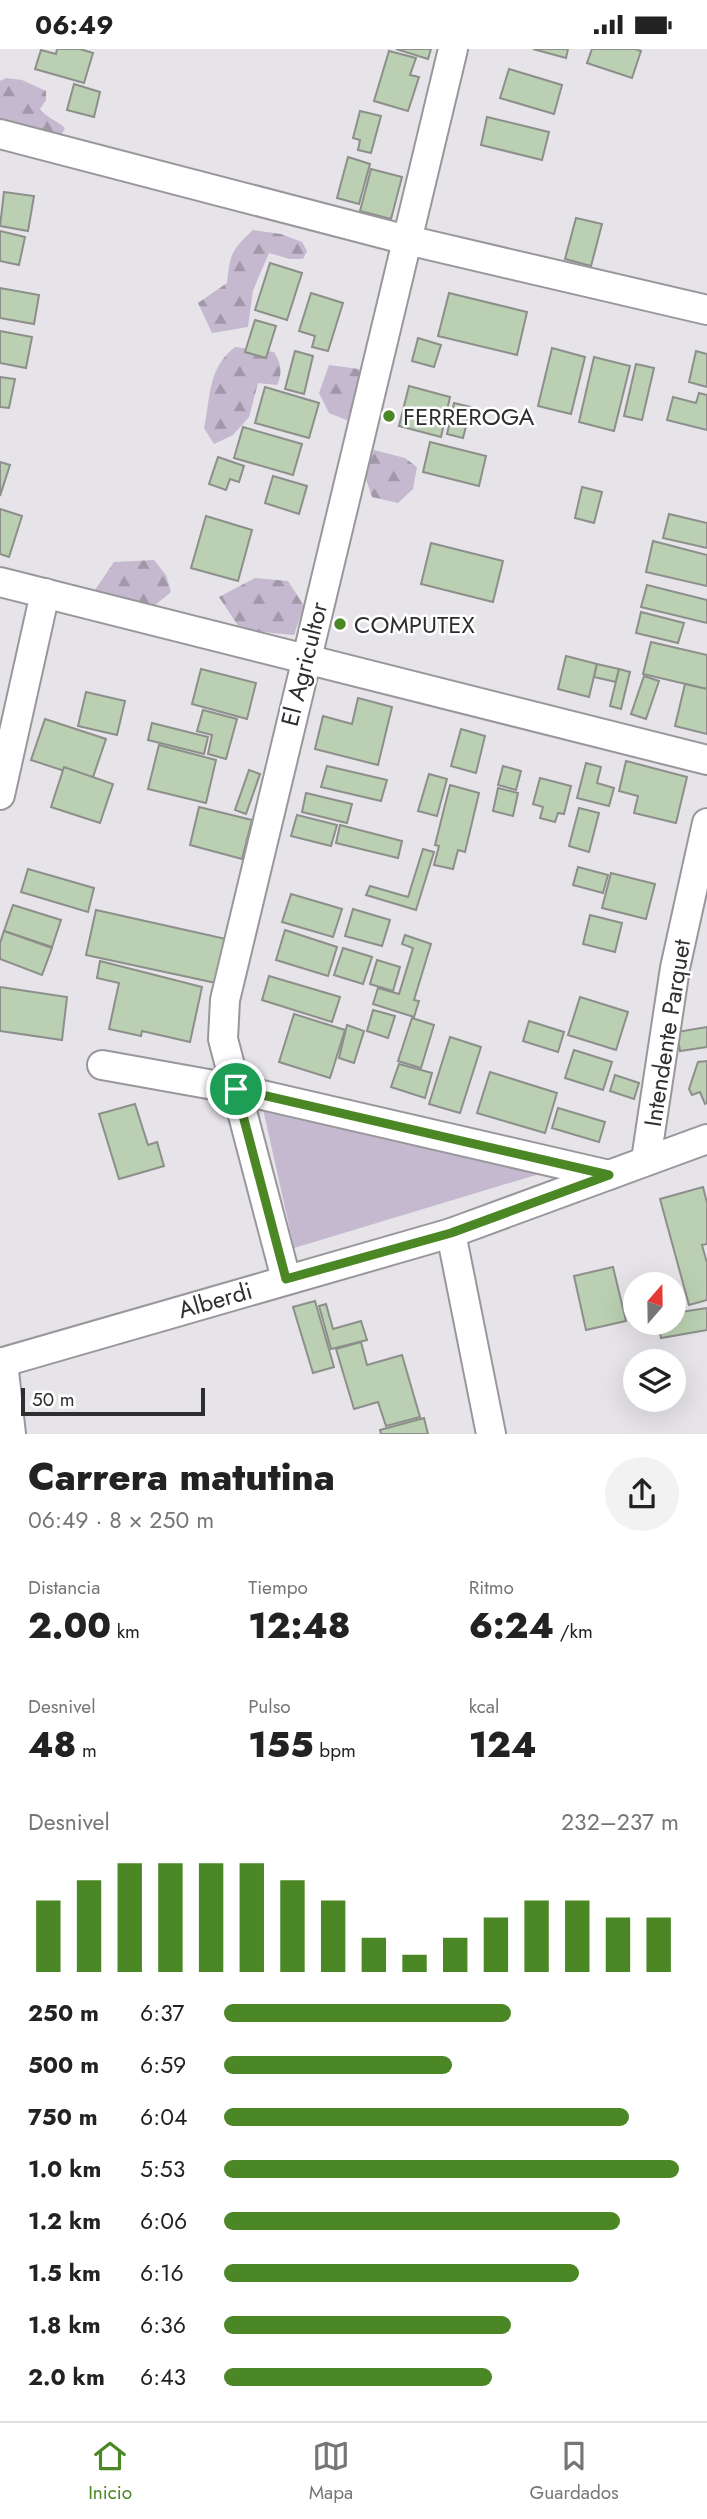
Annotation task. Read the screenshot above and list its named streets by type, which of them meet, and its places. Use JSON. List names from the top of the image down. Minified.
{"streets":{"street":["El Agricultor","Intendente Parquet","Alberdi"]},"crossings":[["El Agricultor","Alberdi"],["Intendente Parquet","Alberdi"]],"places":["FERREROGA","COMPUTEX"],"scale_bar":"50 m","north":"top","page":{"status":"06:49","scale":"50 m","heading":["Carrera matutina","06:49 · 8 × 250 m"],"stats":[["Distancia","2.00 km"],["Tiempo","12:48"],["Ritmo","6:24 /km"],["Desnivel","48 m"],["Pulso","155 bpm"],["kcal","124"]],"chart":["Desnivel","232–237 m"],"list":[{"name":"250 m","note":"6:37"},{"name":"500 m","note":"6:59"},{"name":"750 m","note":"6:04"},{"name":"1.0 km","note":"5:53"},{"name":"1.2 km","note":"6:06"},{"name":"1.5 km","note":"6:16"},{"name":"1.8 km","note":"6:36"},{"name":"2.0 km","note":"6:43"}],"tabs":["Inicio","Mapa","Guardados"]}}
